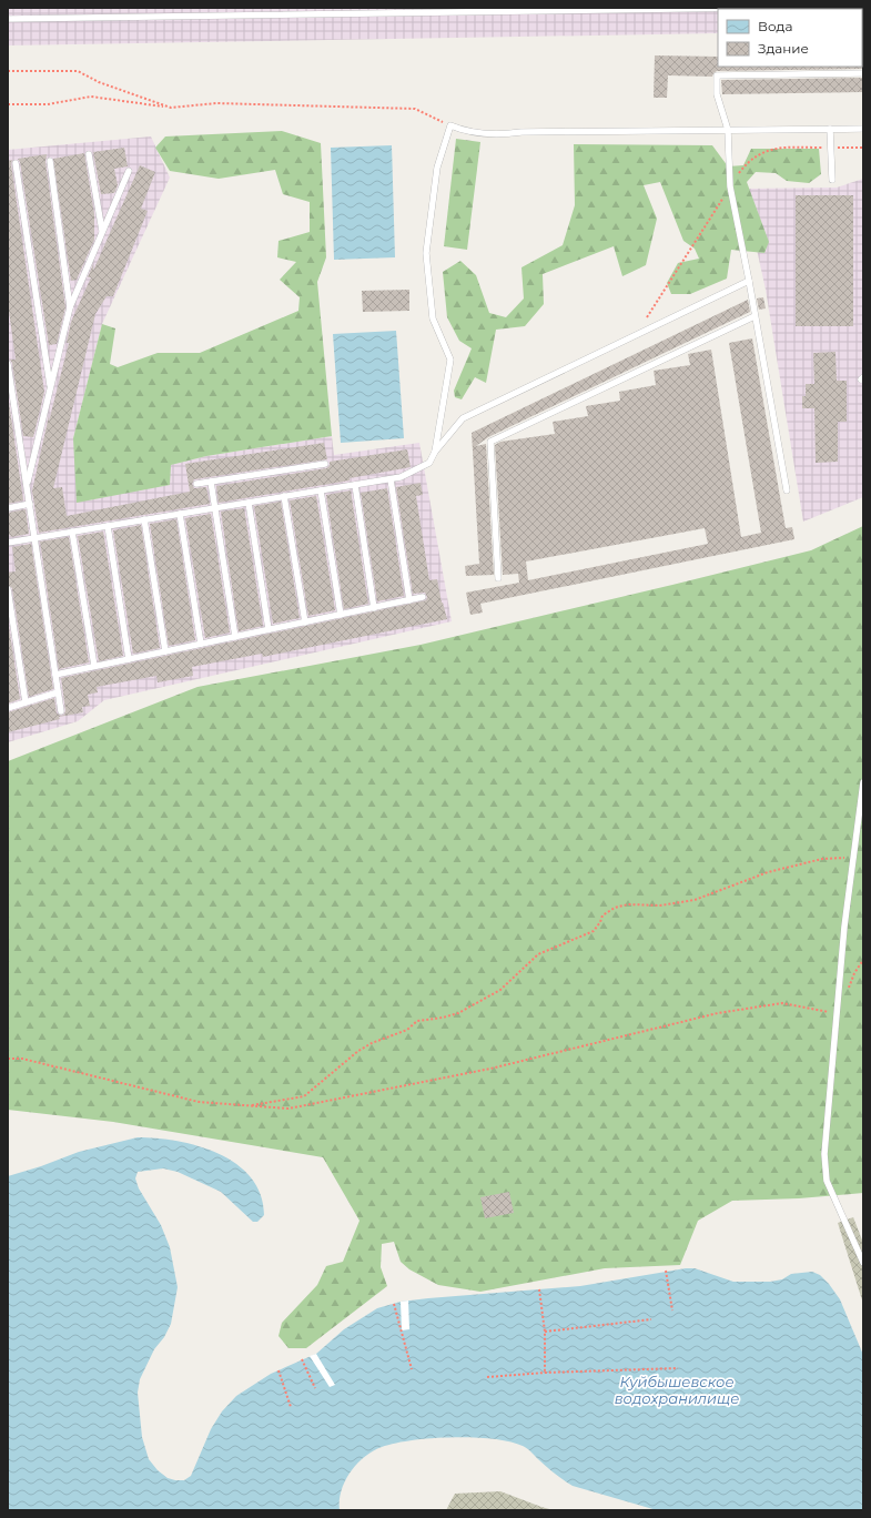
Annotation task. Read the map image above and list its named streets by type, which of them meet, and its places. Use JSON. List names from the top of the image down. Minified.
{"water":["Куйбышевское водохранилище"],"legend":["Вода","Здание"]}
